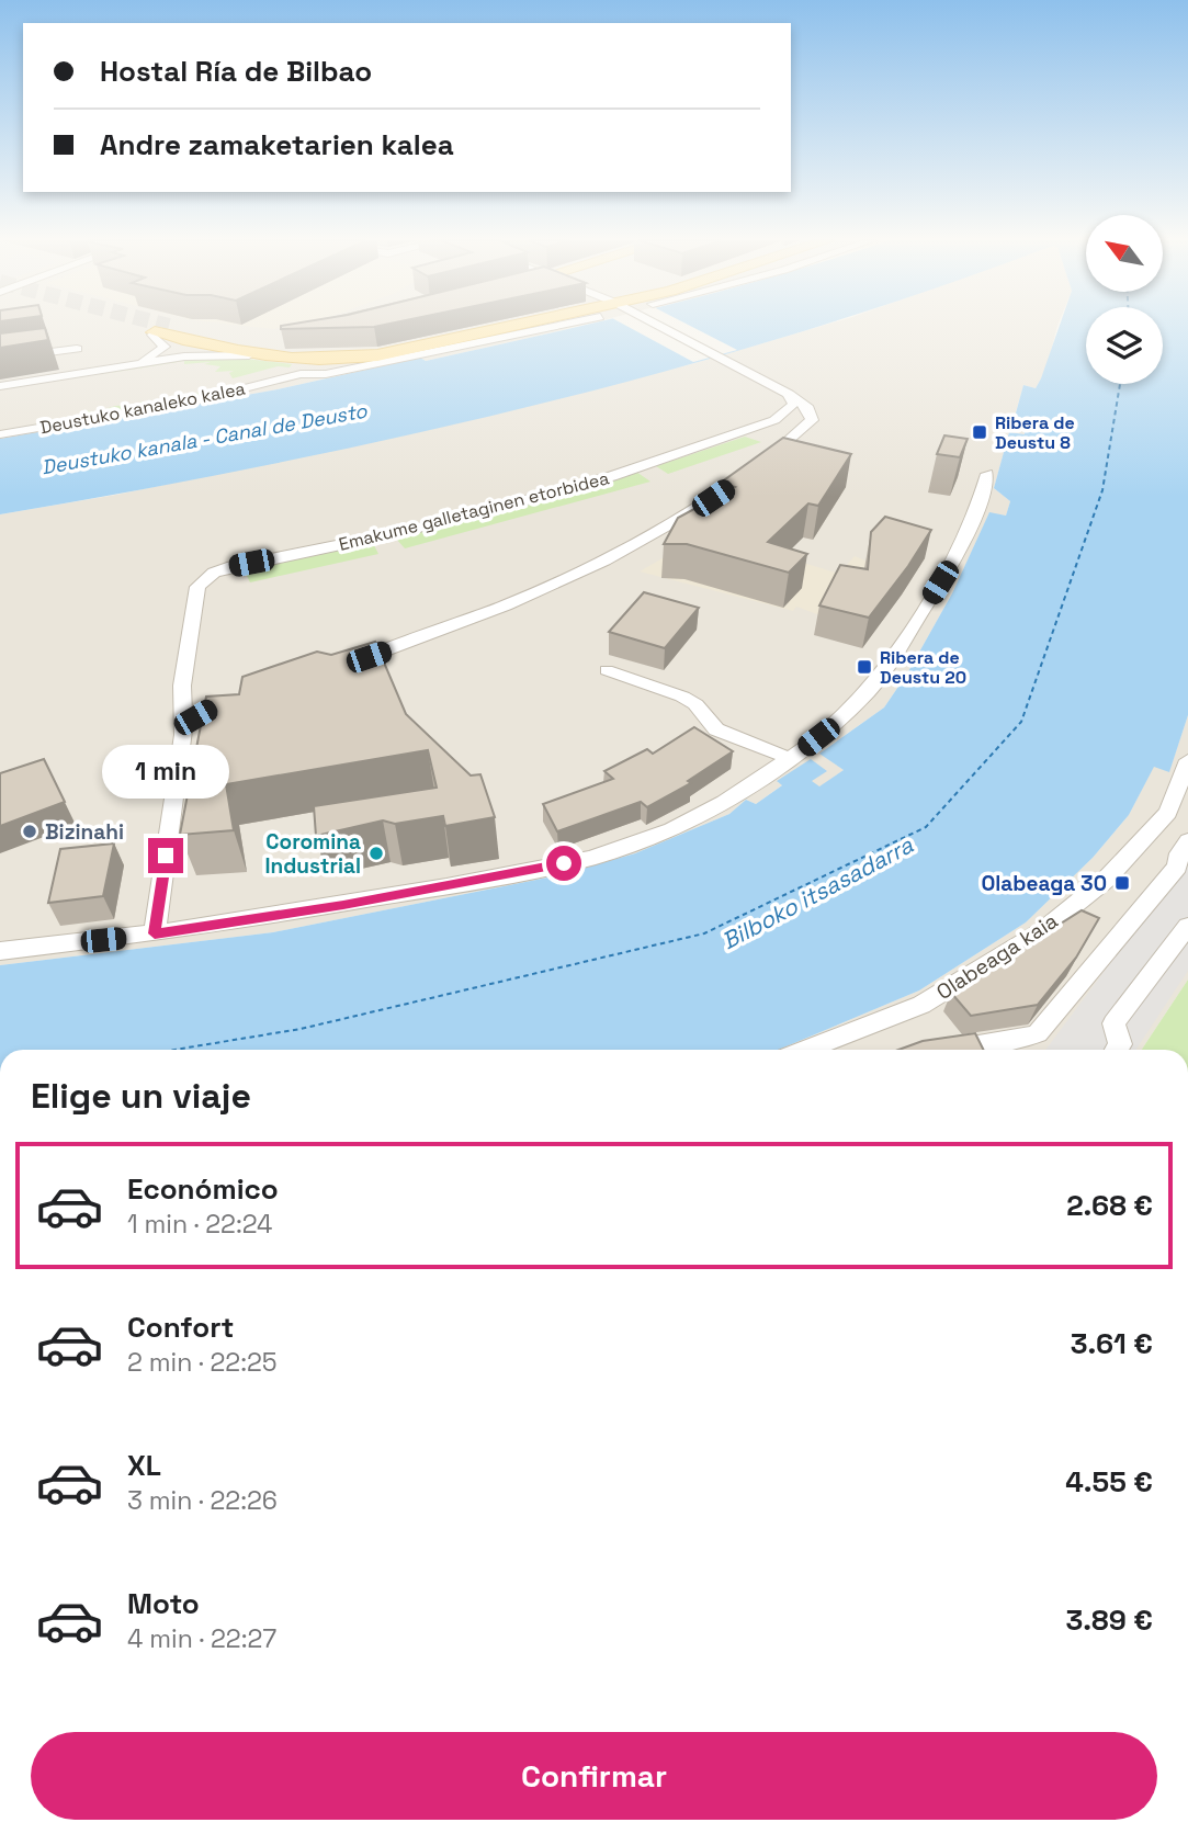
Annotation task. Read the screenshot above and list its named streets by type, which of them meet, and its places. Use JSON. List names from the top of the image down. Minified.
{"streets":{"street":["Deustuko kanaleko kalea","Emakume galletaginen etorbidea","Olabeaga kaia"]},"water":["Deustuko kanala - Canal de Deusto","Bilboko itsasadarra"],"places":{"transit":["Ribera de Deustu 8","Ribera de Deustu 20","Olabeaga 30"],"other":["Bizinahi","Coromina Industrial"]},"north":"top left","page":{"banner":["Hostal Ría de Bilbao","Andre zamaketarien kalea"],"bubble":"1 min","heading":"Elige un viaje","list":[{"name":"Económico","note":"1 min · 22:24","value":"2.68 €"},{"name":"Confort","note":"2 min · 22:25","value":"3.61 €"},{"name":"XL","note":"3 min · 22:26","value":"4.55 €"},{"name":"Moto","note":"4 min · 22:27","value":"3.89 €"}],"buttons":"Confirmar"}}
